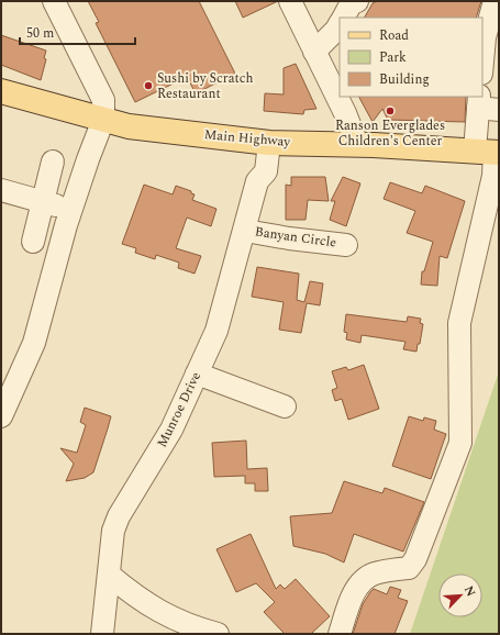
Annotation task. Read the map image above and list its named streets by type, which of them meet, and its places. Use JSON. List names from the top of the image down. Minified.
{"streets":{"main road":["Main Highway"],"street":["Banyan Circle","Munroe Drive"]},"crossings":[["Main Highway","Munroe Drive"],["Banyan Circle","Munroe Drive"]],"places":["Sushi by Scratch Restaurant","Ranson Everglades Children's Center"],"legend":["Road","Park","Building"],"scale_bar":"50 m","north":"top right"}
